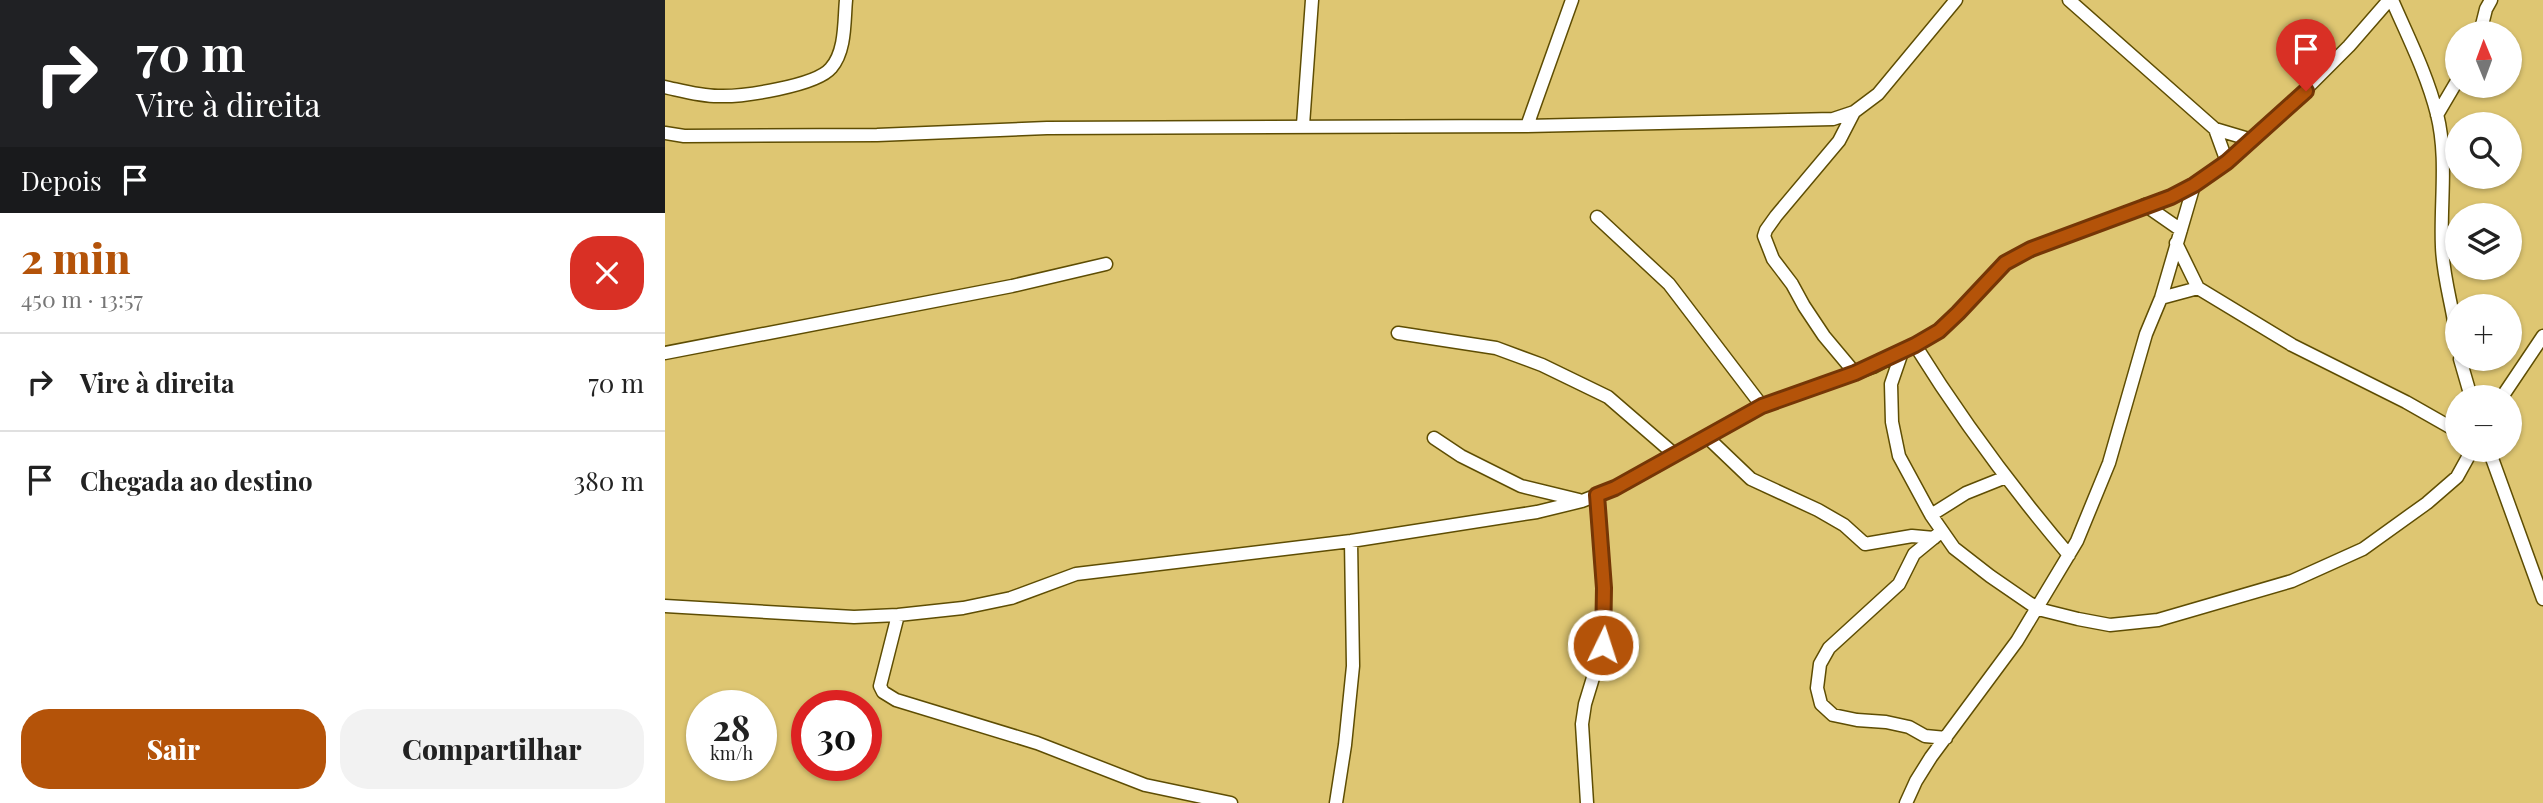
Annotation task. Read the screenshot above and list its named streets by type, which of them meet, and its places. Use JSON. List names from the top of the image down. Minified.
{"north":"top","page":{"turn":["70 m","Vire à direita"],"map_buttons":["+","−"],"then":"Depois","heading":["2 min","450 m · 13:57"],"list":[{"name":"Vire à direita","value":"70 m"},{"name":"Chegada ao destino","value":"380 m"}],"speed":"28 km/h","limit":"30","buttons":["Sair","Compartilhar"]}}
